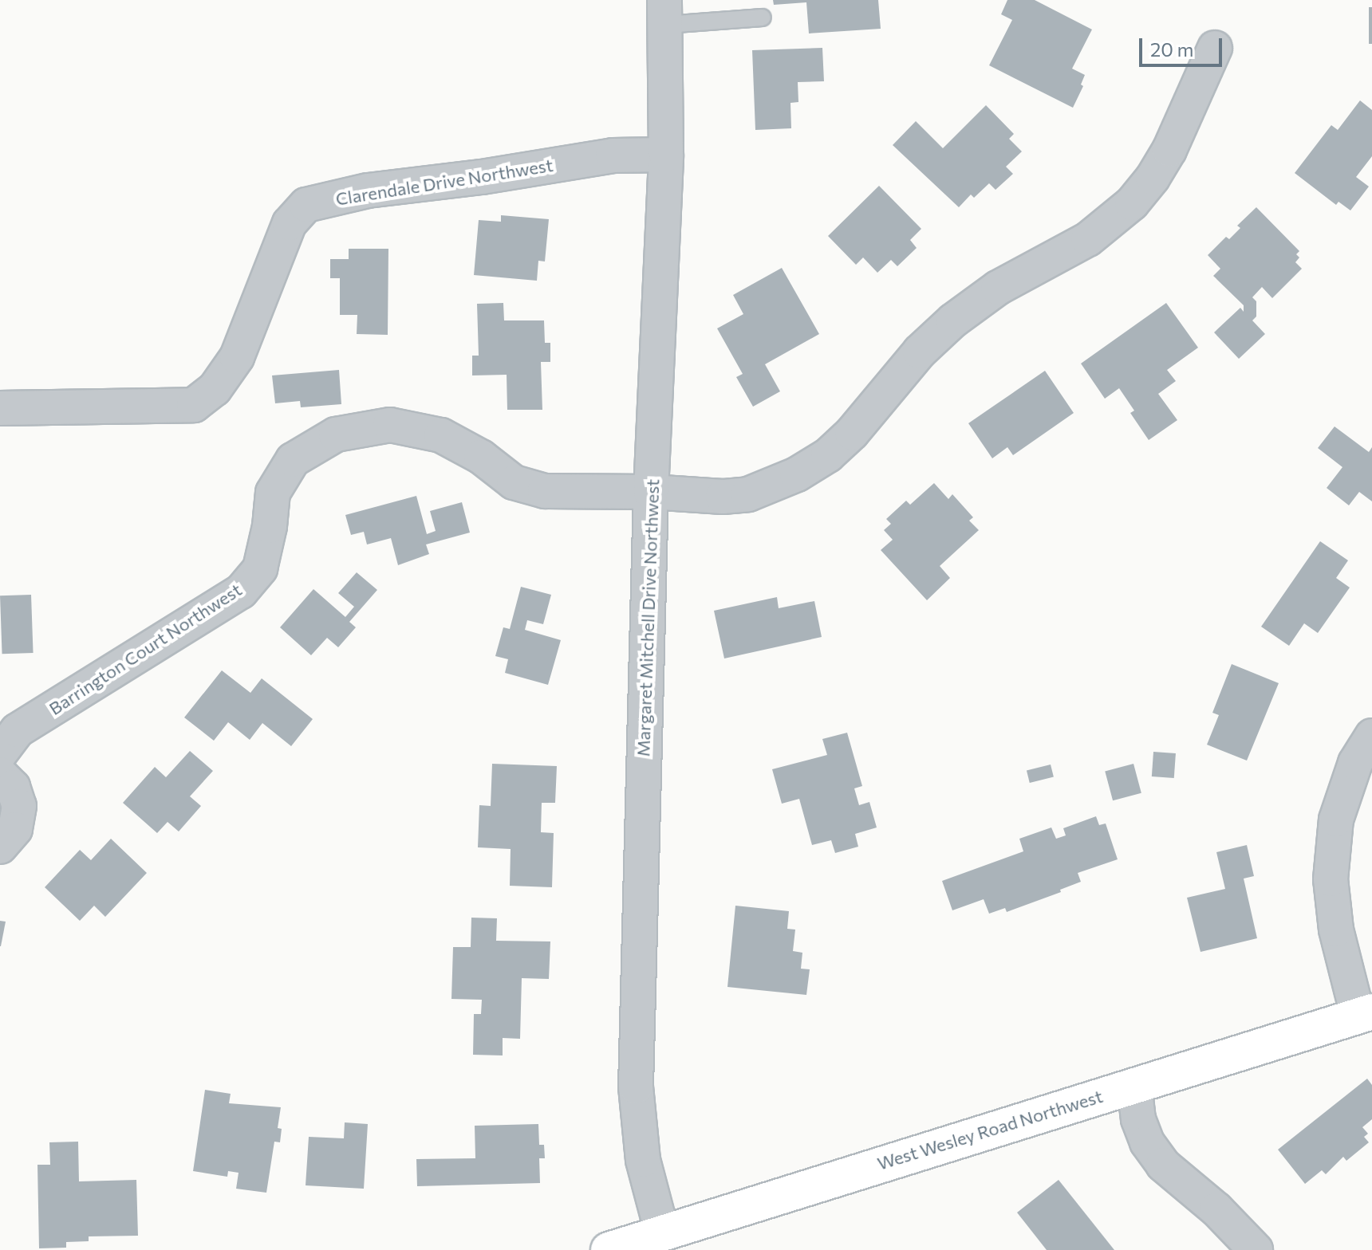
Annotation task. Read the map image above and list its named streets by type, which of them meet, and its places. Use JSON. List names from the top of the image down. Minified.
{"streets":{"street":["Clarendale Drive Northwest","Margaret Mitchell Drive Northwest","Barrington Court Northwest","West Wesley Road Northwest"]},"crossings":[["Clarendale Drive Northwest","Margaret Mitchell Drive Northwest"],["Margaret Mitchell Drive Northwest","Barrington Court Northwest"],["Margaret Mitchell Drive Northwest","West Wesley Road Northwest"]],"scale_bar":"20 m"}
